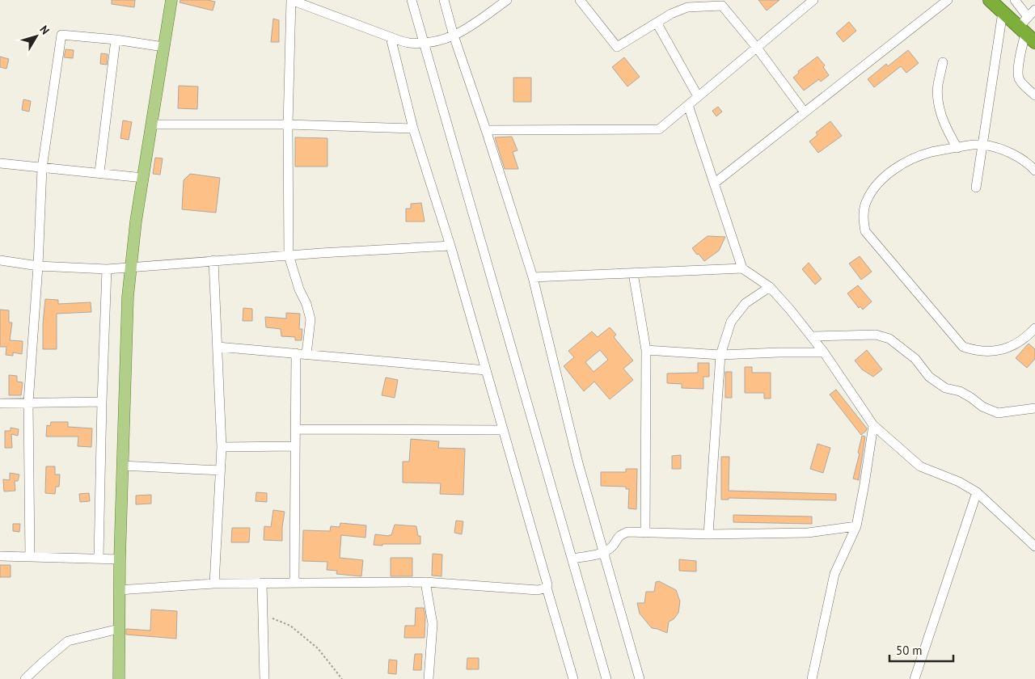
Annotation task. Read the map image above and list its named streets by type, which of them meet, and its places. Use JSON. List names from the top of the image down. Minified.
{"scale_bar":"50 m","north":"top right"}
